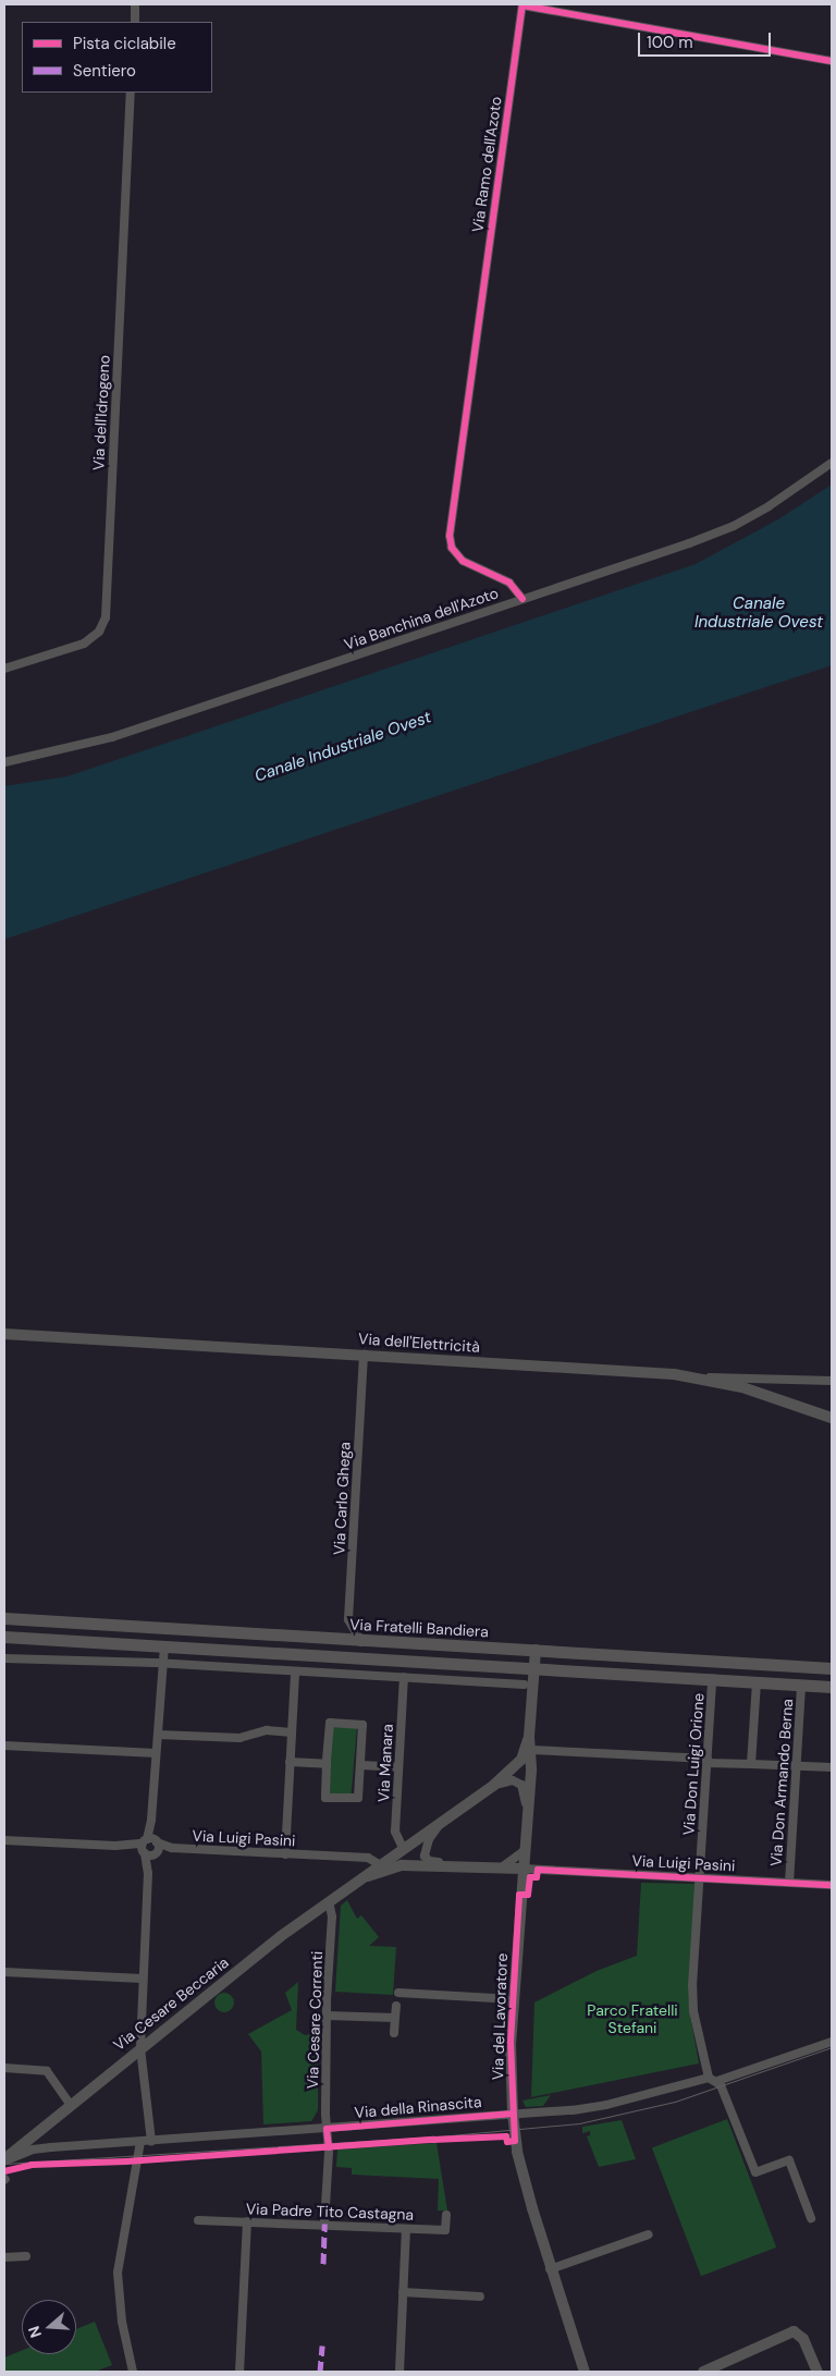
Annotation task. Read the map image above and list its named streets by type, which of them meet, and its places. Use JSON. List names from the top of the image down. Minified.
{"streets":{"main road":["Via Fratelli Bandiera"],"street":["Via Ramo dell'Azoto","Via dell'Idrogeno","Via Banchina dell'Azoto","Via dell'Elettricità","Via Carlo Ghega","Via Manara","Via Don Luigi Orione","Via Don Armando Berna","Via Luigi Pasini","Via Cesare Beccaria","Via del Lavoratore","Via Cesare Correnti","Via della Rinascita","Via Padre Tito Castagna"]},"crossings":[["Via Ramo dell'Azoto","Via Banchina dell'Azoto"],["Via dell'Elettricità","Via Carlo Ghega"],["Via Carlo Ghega","Via Fratelli Bandiera"],["Via Fratelli Bandiera","Via del Lavoratore"],["Via Manara","Via Cesare Beccaria"],["Via Don Luigi Orione","Via Luigi Pasini"],["Via Don Luigi Orione","Via della Rinascita"],["Via Don Armando Berna","Via Luigi Pasini"],["Via Luigi Pasini","Via Cesare Beccaria"],["Via Luigi Pasini","Via del Lavoratore"],["Via Cesare Beccaria","Via del Lavoratore"],["Via Cesare Beccaria","Via Cesare Correnti"],["Via Cesare Beccaria","Via della Rinascita"],["Via del Lavoratore","Via della Rinascita"],["Via Cesare Correnti","Via della Rinascita"],["Via Cesare Correnti","Via Padre Tito Castagna"]],"water":["Canale Industriale Ovest"],"parks":["Parco Fratelli Stefani"],"legend":["Pista ciclabile","Sentiero"],"scale_bar":"100 m","north":"left"}
